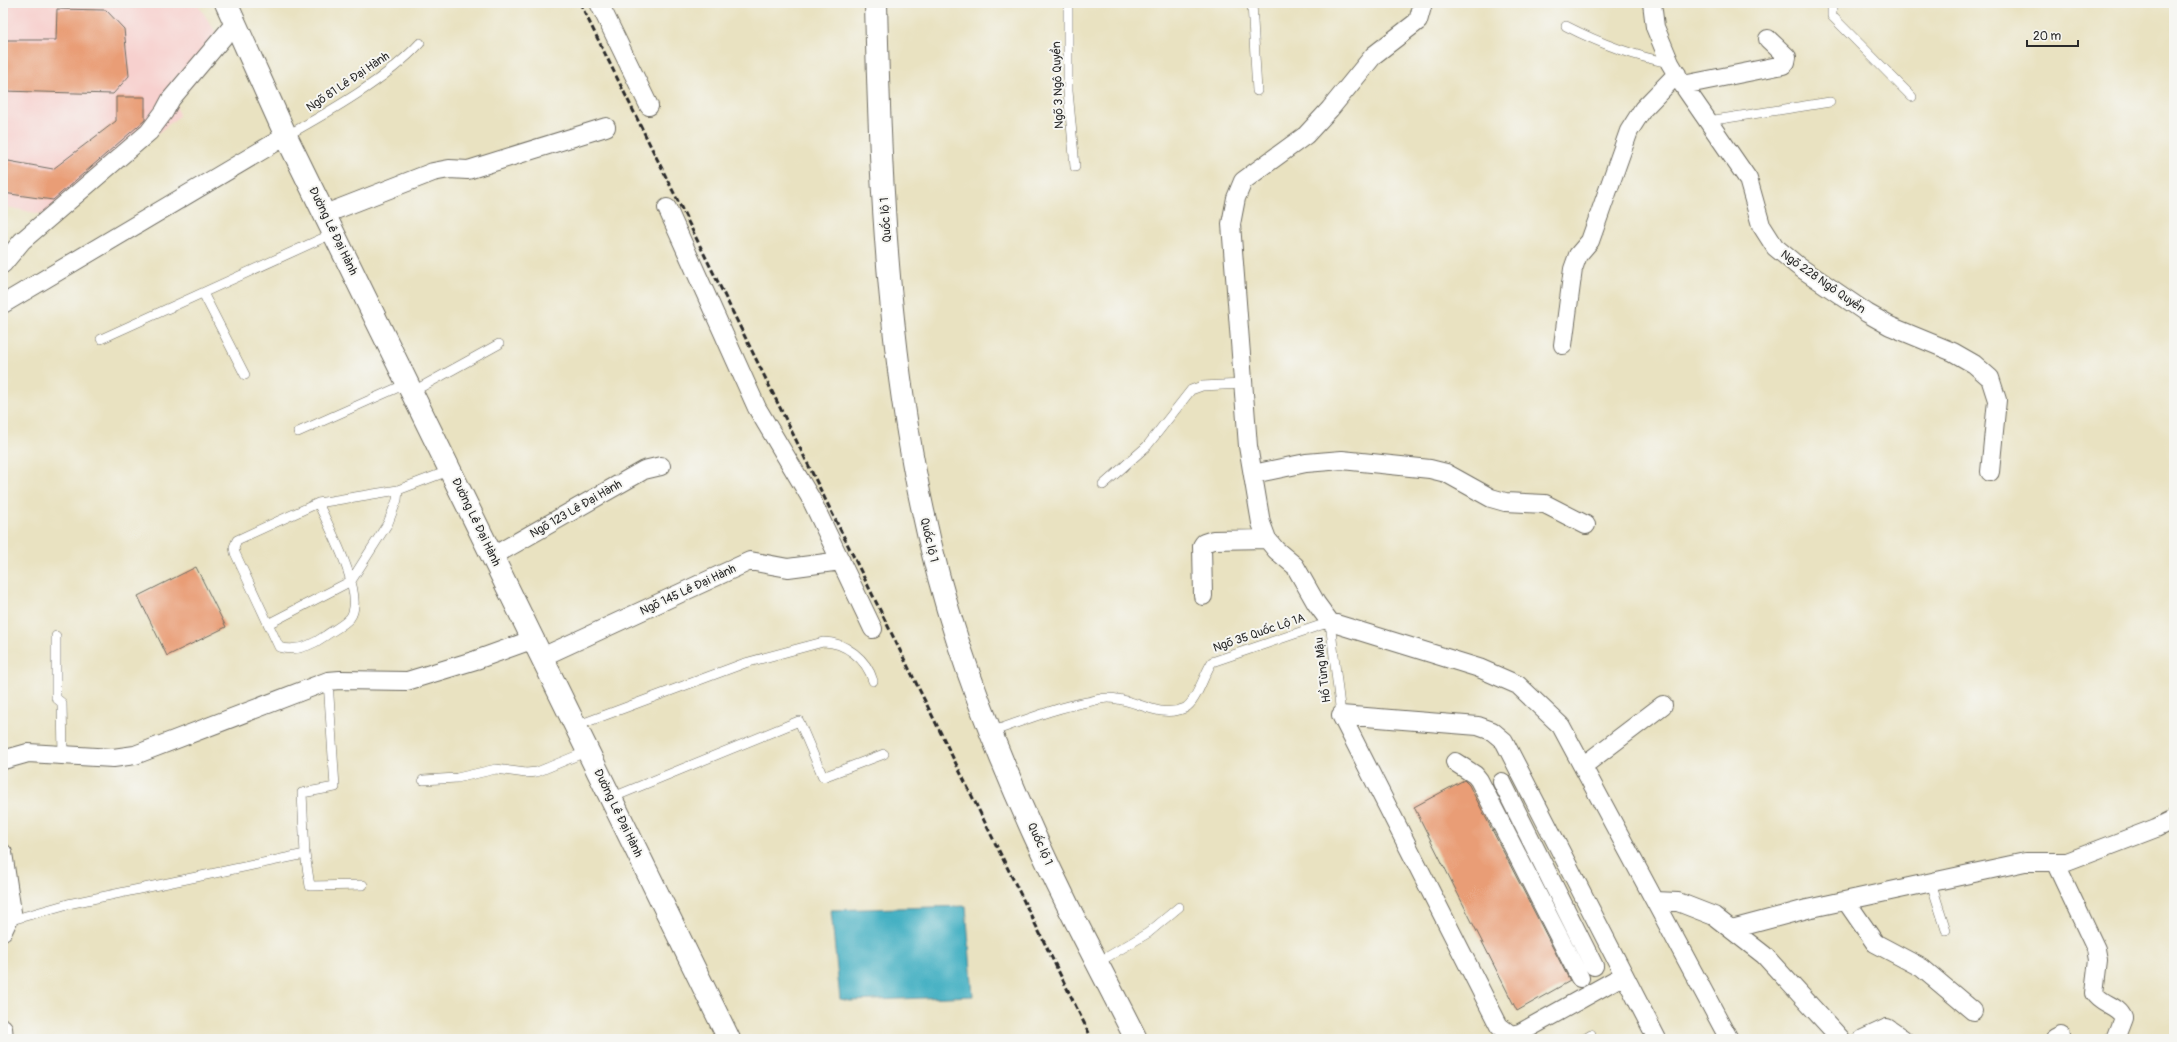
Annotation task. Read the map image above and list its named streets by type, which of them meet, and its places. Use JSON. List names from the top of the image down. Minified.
{"streets":{"main road":["Quốc lộ 1","Đường Lê Đại Hành"],"street":["Ngõ 228 Ngô Quyền","Ngõ 123 Lê Đại Hành","Ngõ 145 Lê Đại Hành"],"lane":["Ngõ 81 Lê Đại Hành","Ngõ 3 Ngô Quyền","Ngõ 35 Quốc Lộ 1A","Hồ Tùng Mậu"]},"crossings":[["Ngõ 81 Lê Đại Hành","Đường Lê Đại Hành"],["Quốc lộ 1","Ngõ 35 Quốc Lộ 1A"],["Đường Lê Đại Hành","Ngõ 123 Lê Đại Hành"],["Đường Lê Đại Hành","Ngõ 145 Lê Đại Hành"],["Ngõ 35 Quốc Lộ 1A","Hồ Tùng Mậu"]],"scale_bar":"20 m"}
